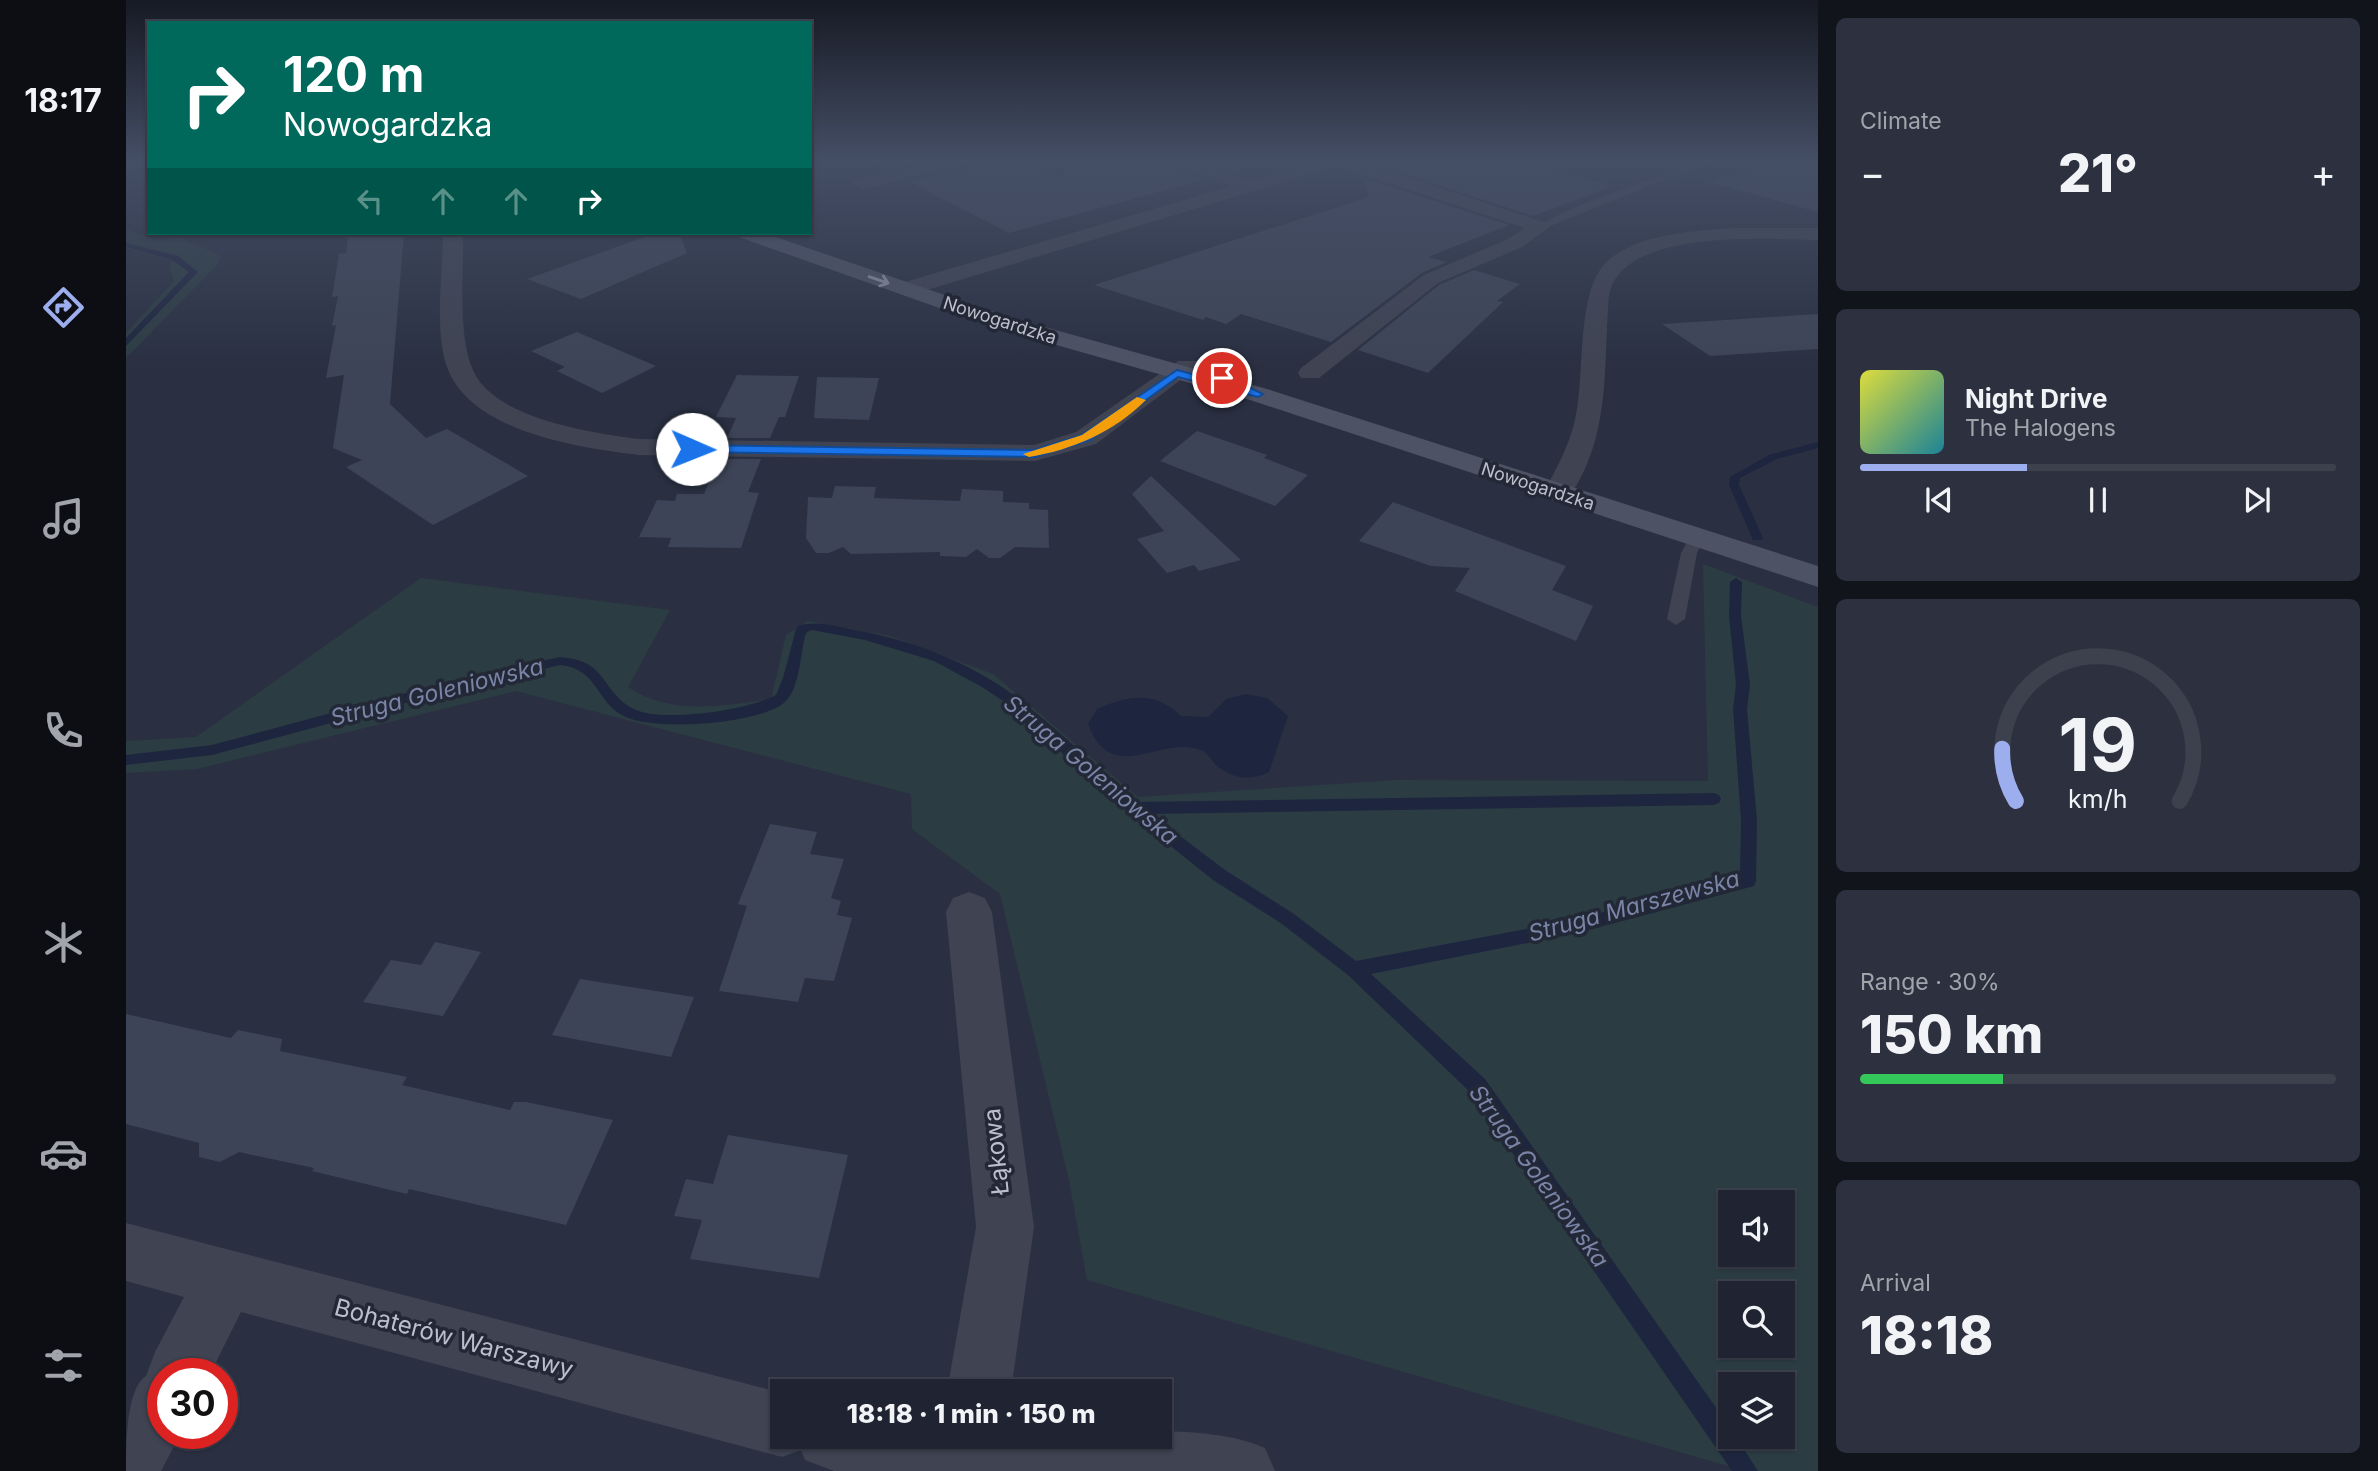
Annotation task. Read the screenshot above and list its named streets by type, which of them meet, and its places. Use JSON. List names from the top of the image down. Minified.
{"streets":{"street":["Nowogardzka","Łąkowa","Bohaterów Warszawy"]},"water":["Struga Goleniowska","Struga Marszewska"],"page":{"tabs":"18:17","tile":["Climate",["Range · 30%","150 km"],["Arrival","18:18"]],"turn":["120 m","Nowogardzka"],"heat":["−","21°","+"],"song":["Night Drive","The Halogens"],"limit":"30","trip":"18:18 · 1 min · 150 m","gauge":["19","km/h"]}}
